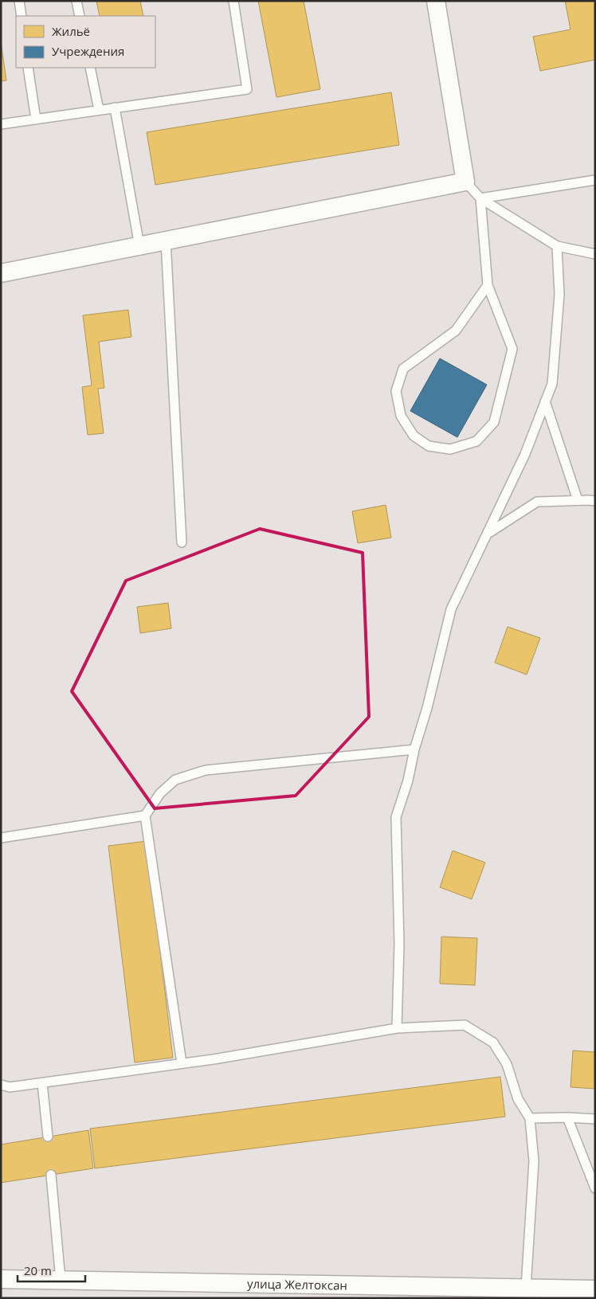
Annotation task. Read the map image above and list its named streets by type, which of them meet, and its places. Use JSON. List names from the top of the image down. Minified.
{"streets":{"street":["улица Желтоксан"]},"legend":["Жильё","Учреждения"],"scale_bar":"20 m"}
